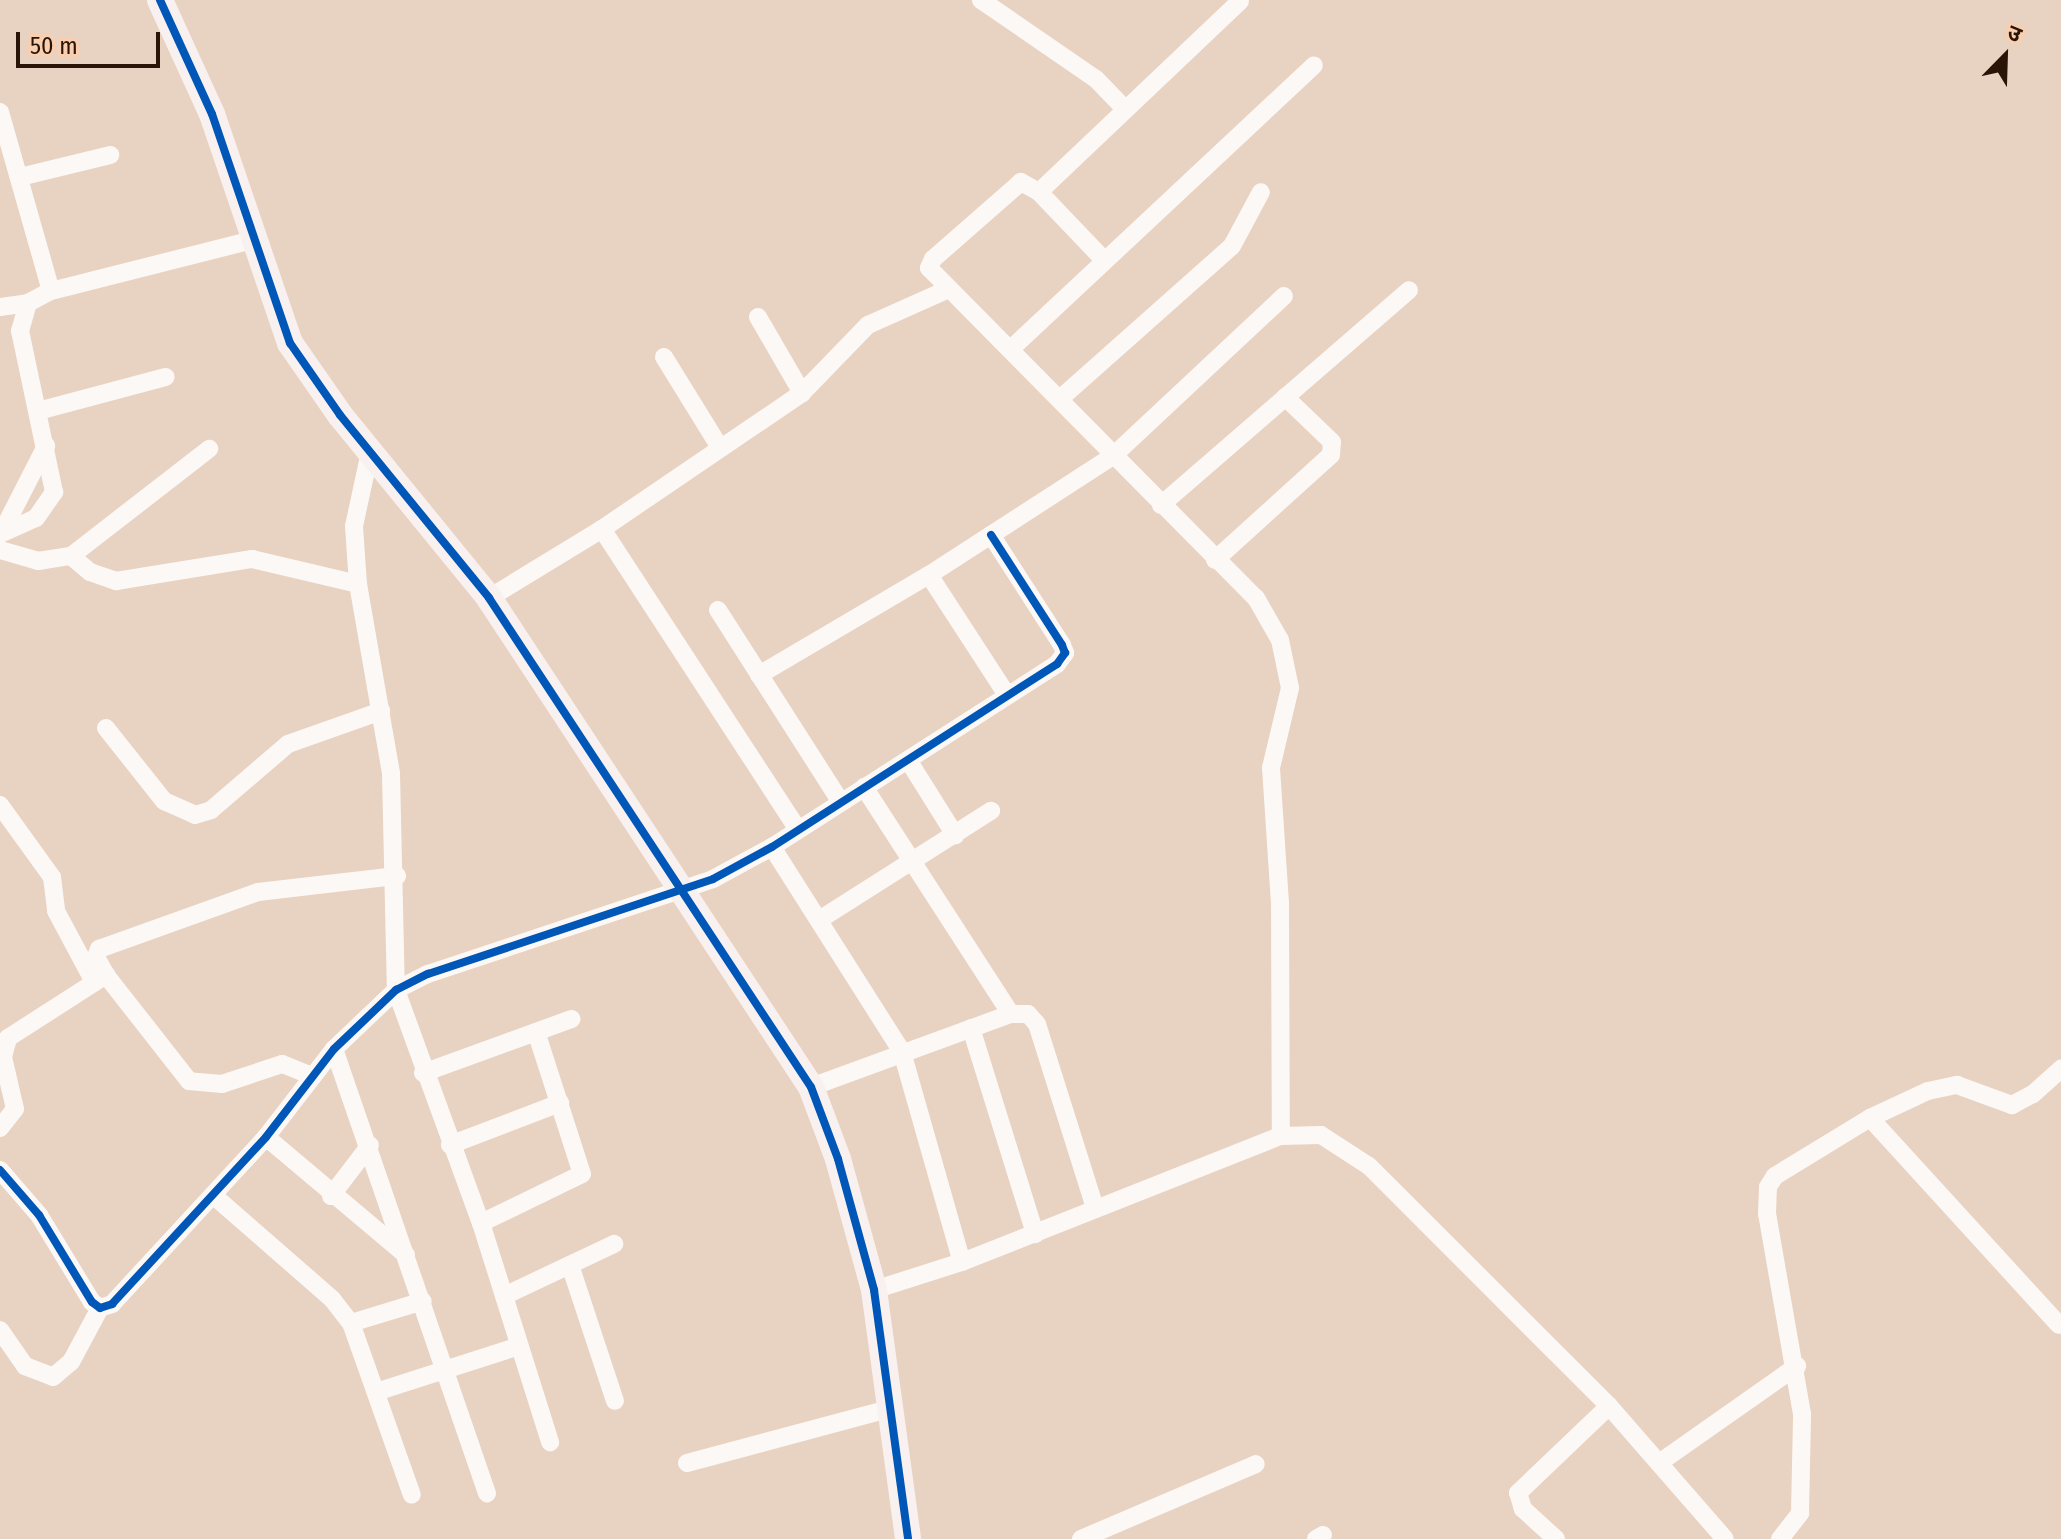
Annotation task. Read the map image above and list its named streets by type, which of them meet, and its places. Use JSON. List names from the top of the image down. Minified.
{"scale_bar":"50 m","north":"top right"}
